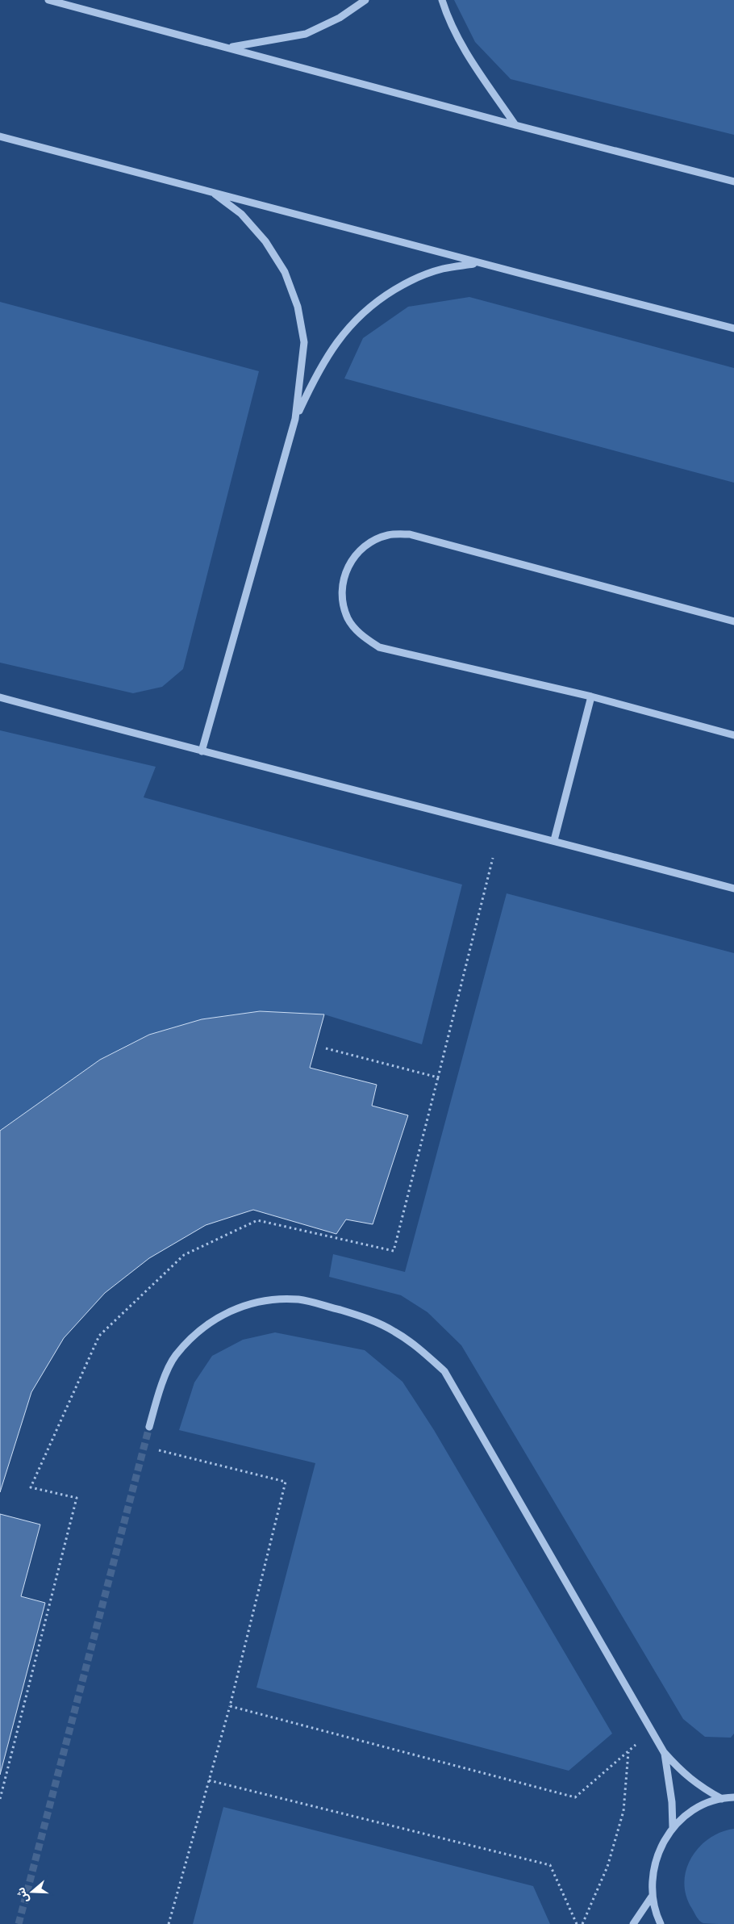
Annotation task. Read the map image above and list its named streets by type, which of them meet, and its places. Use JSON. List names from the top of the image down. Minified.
{"north":"left"}
